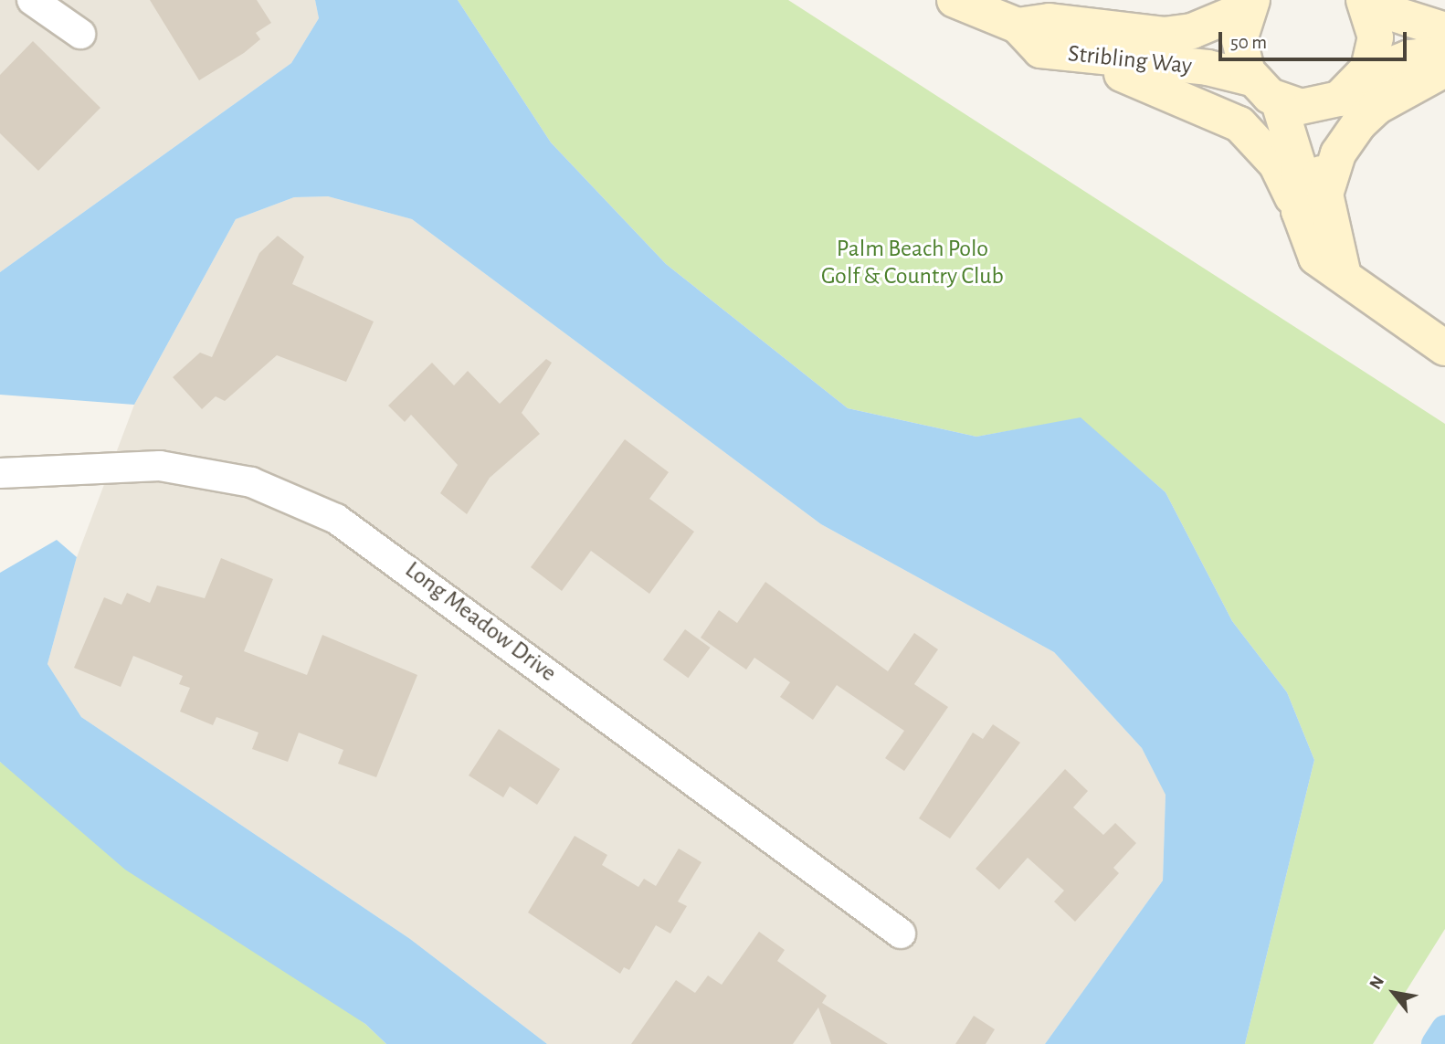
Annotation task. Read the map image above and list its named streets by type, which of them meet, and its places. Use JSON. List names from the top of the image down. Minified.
{"streets":{"street":["Stribling Way","Long Meadow Drive"]},"parks":["Palm Beach Polo Golf & Country Club"],"scale_bar":"50 m","north":"top left"}
